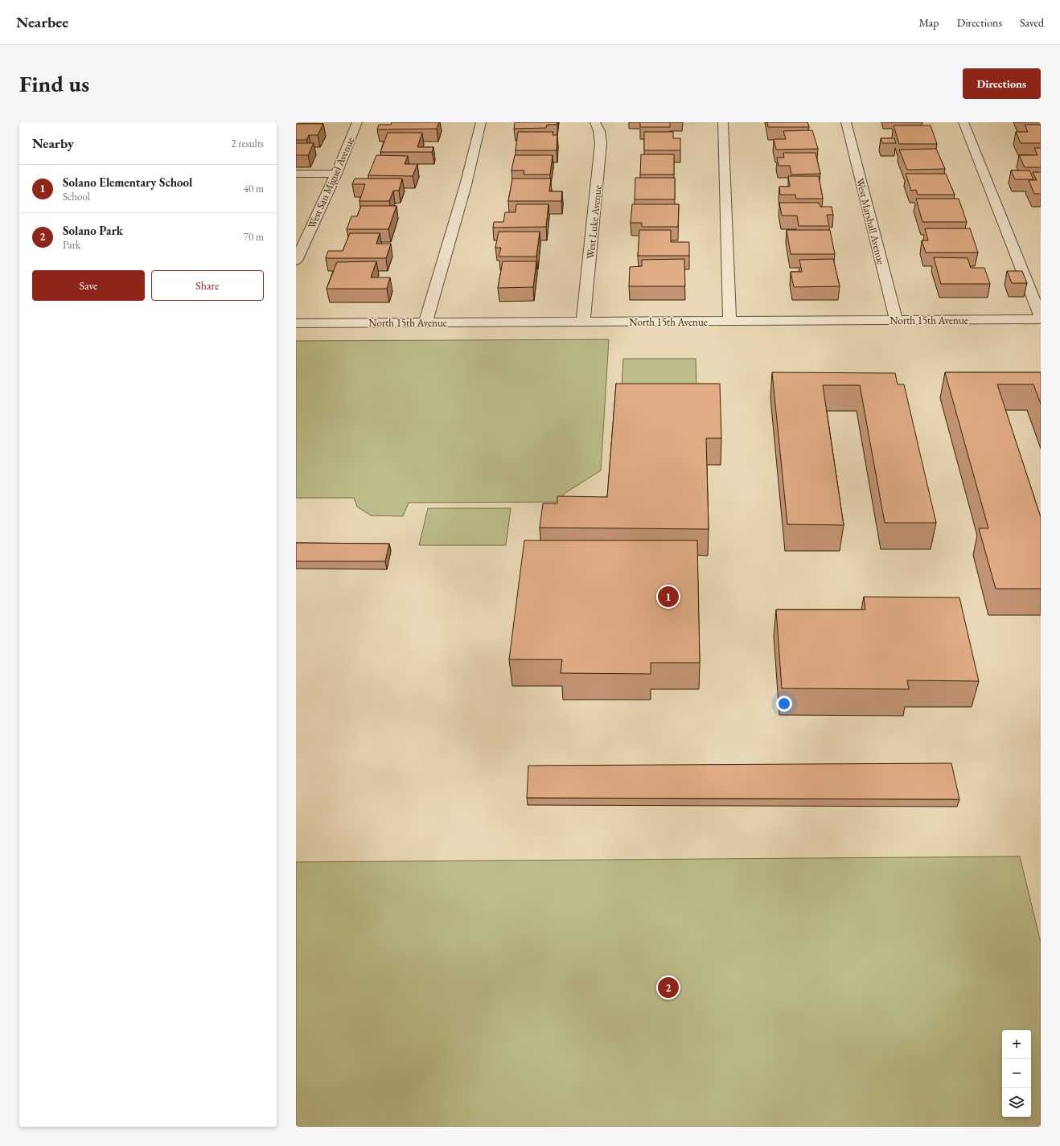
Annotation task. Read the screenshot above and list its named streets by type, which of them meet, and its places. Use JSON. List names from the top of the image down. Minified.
{"streets":{"street":["West San Miguel Avenue","West Marshall Avenue","West Luke Avenue","North 15th Avenue"]},"crossings":[["West Marshall Avenue","North 15th Avenue"],["West Luke Avenue","North 15th Avenue"]],"page":{"header":"Nearbee","nav":["Map","Directions","Saved"],"buttons":["Directions",["Save","Share"]],"title":"Find us","heading":["Nearby","2 results"],"list":[{"mark":"1","name":"Solano Elementary School","note":"School","value":"40 m"},{"mark":"2","name":"Solano Park","note":"Park","value":"70 m"}],"pins":["1","2"],"map_buttons":["+","−"]}}
